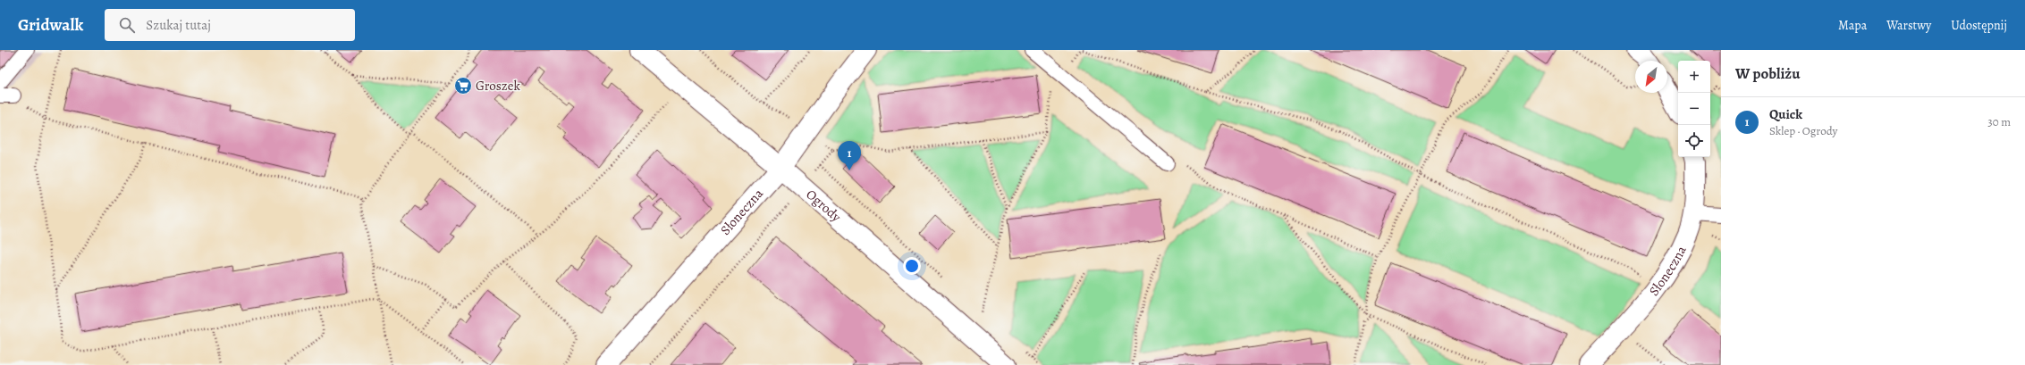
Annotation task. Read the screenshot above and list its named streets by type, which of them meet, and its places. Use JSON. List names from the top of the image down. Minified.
{"streets":{"street":["Ogrody","Słoneczna"]},"crossings":[["Ogrody","Słoneczna"]],"places":{"supermarket":["Groszek"]},"north":"bottom left","page":{"header":"Gridwalk","search":"Szukaj tutaj","nav":["Mapa","Warstwy","Udostępnij"],"heading":"W pobliżu","map_buttons":["+","−"],"list":[{"mark":"1","name":"Quick","note":"Sklep · Ogrody","value":"30 m"}],"pins":"1"}}
